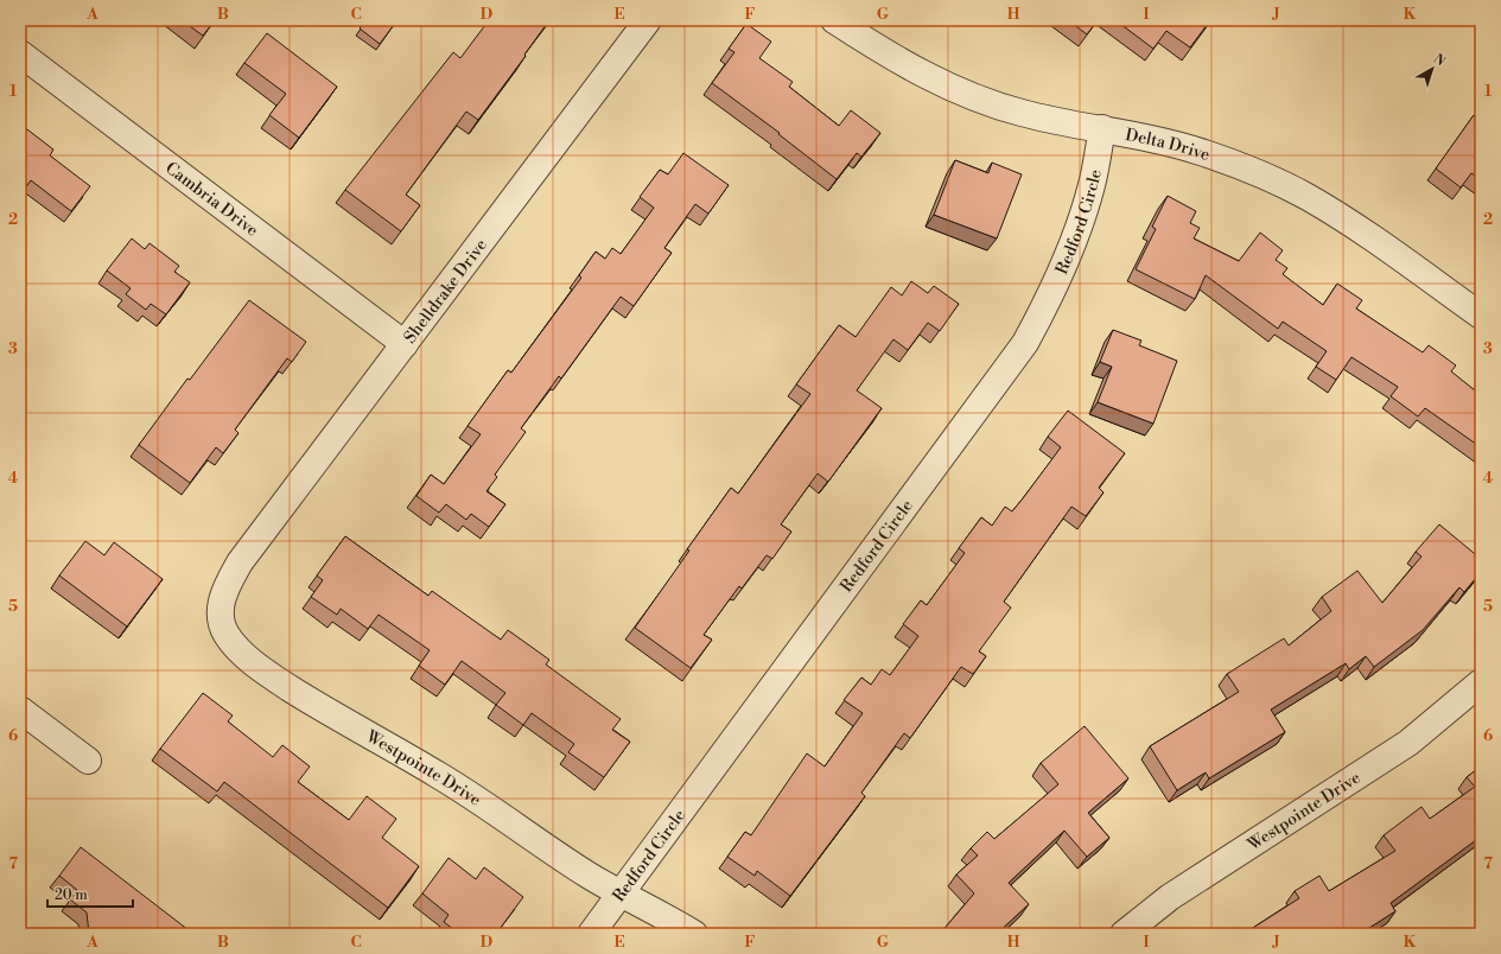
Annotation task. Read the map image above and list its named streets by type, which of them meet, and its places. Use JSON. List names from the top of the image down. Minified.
{"streets":{"street":["Delta Drive","Cambria Drive","Redford Circle","Shelldrake Drive","Westpointe Drive"]},"crossings":[["Delta Drive","Redford Circle"],["Cambria Drive","Shelldrake Drive"],["Redford Circle","Westpointe Drive"],["Shelldrake Drive","Westpointe Drive"]],"scale_bar":"20 m","north":"top right","grid":{"columns":["A","B","C","D","E","F","G","H","I","J","K"],"rows":["1","2","3","4","5","6","7"]}}
